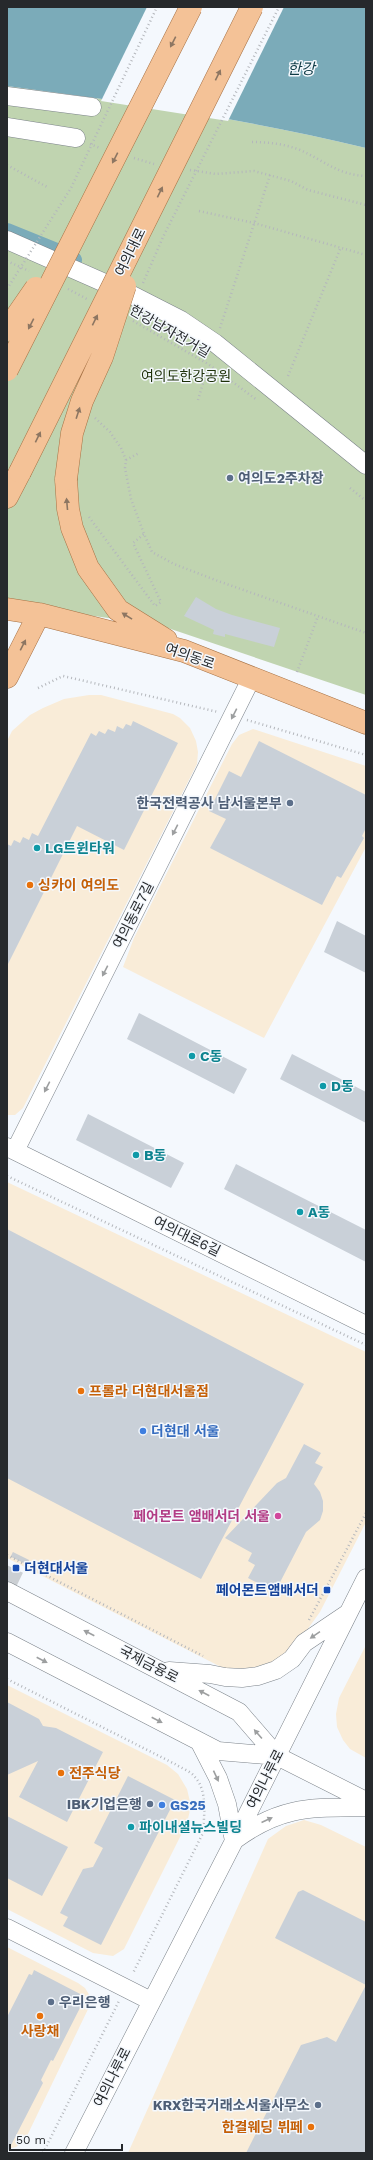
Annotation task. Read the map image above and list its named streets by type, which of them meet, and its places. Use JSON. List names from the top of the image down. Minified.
{"streets":{"main road":["여의대로","여의동로"],"street":["여의동로7길","여의대로6길","국제금융로","여의나루로"],"path":["한강남자전거길"]},"crossings":[["여의동로","여의동로7길"],["여의동로7길","여의대로6길"],["국제금융로","여의나루로"]],"one_way":["여의동로7길"],"water":["한강"],"parks":["여의도한강공원"],"places":{"other":["여의도2주차장","한국전력공사 남서울본부","LG트윈타워","싱카이 여의도","C동","D동","B동","A동","프롤라 더현대서울점","더현대 서울","페어몬트 앰배서더 서울","전주식당","IBK기업은행","GS25","파이내셜뉴스빌딩","우리은행","사랑채","KRX한국거래소서울사무소","한결웨딩 뷔페"],"transit":["더현대서울","페어몬트앰배서더"]},"scale_bar":"50 m"}
